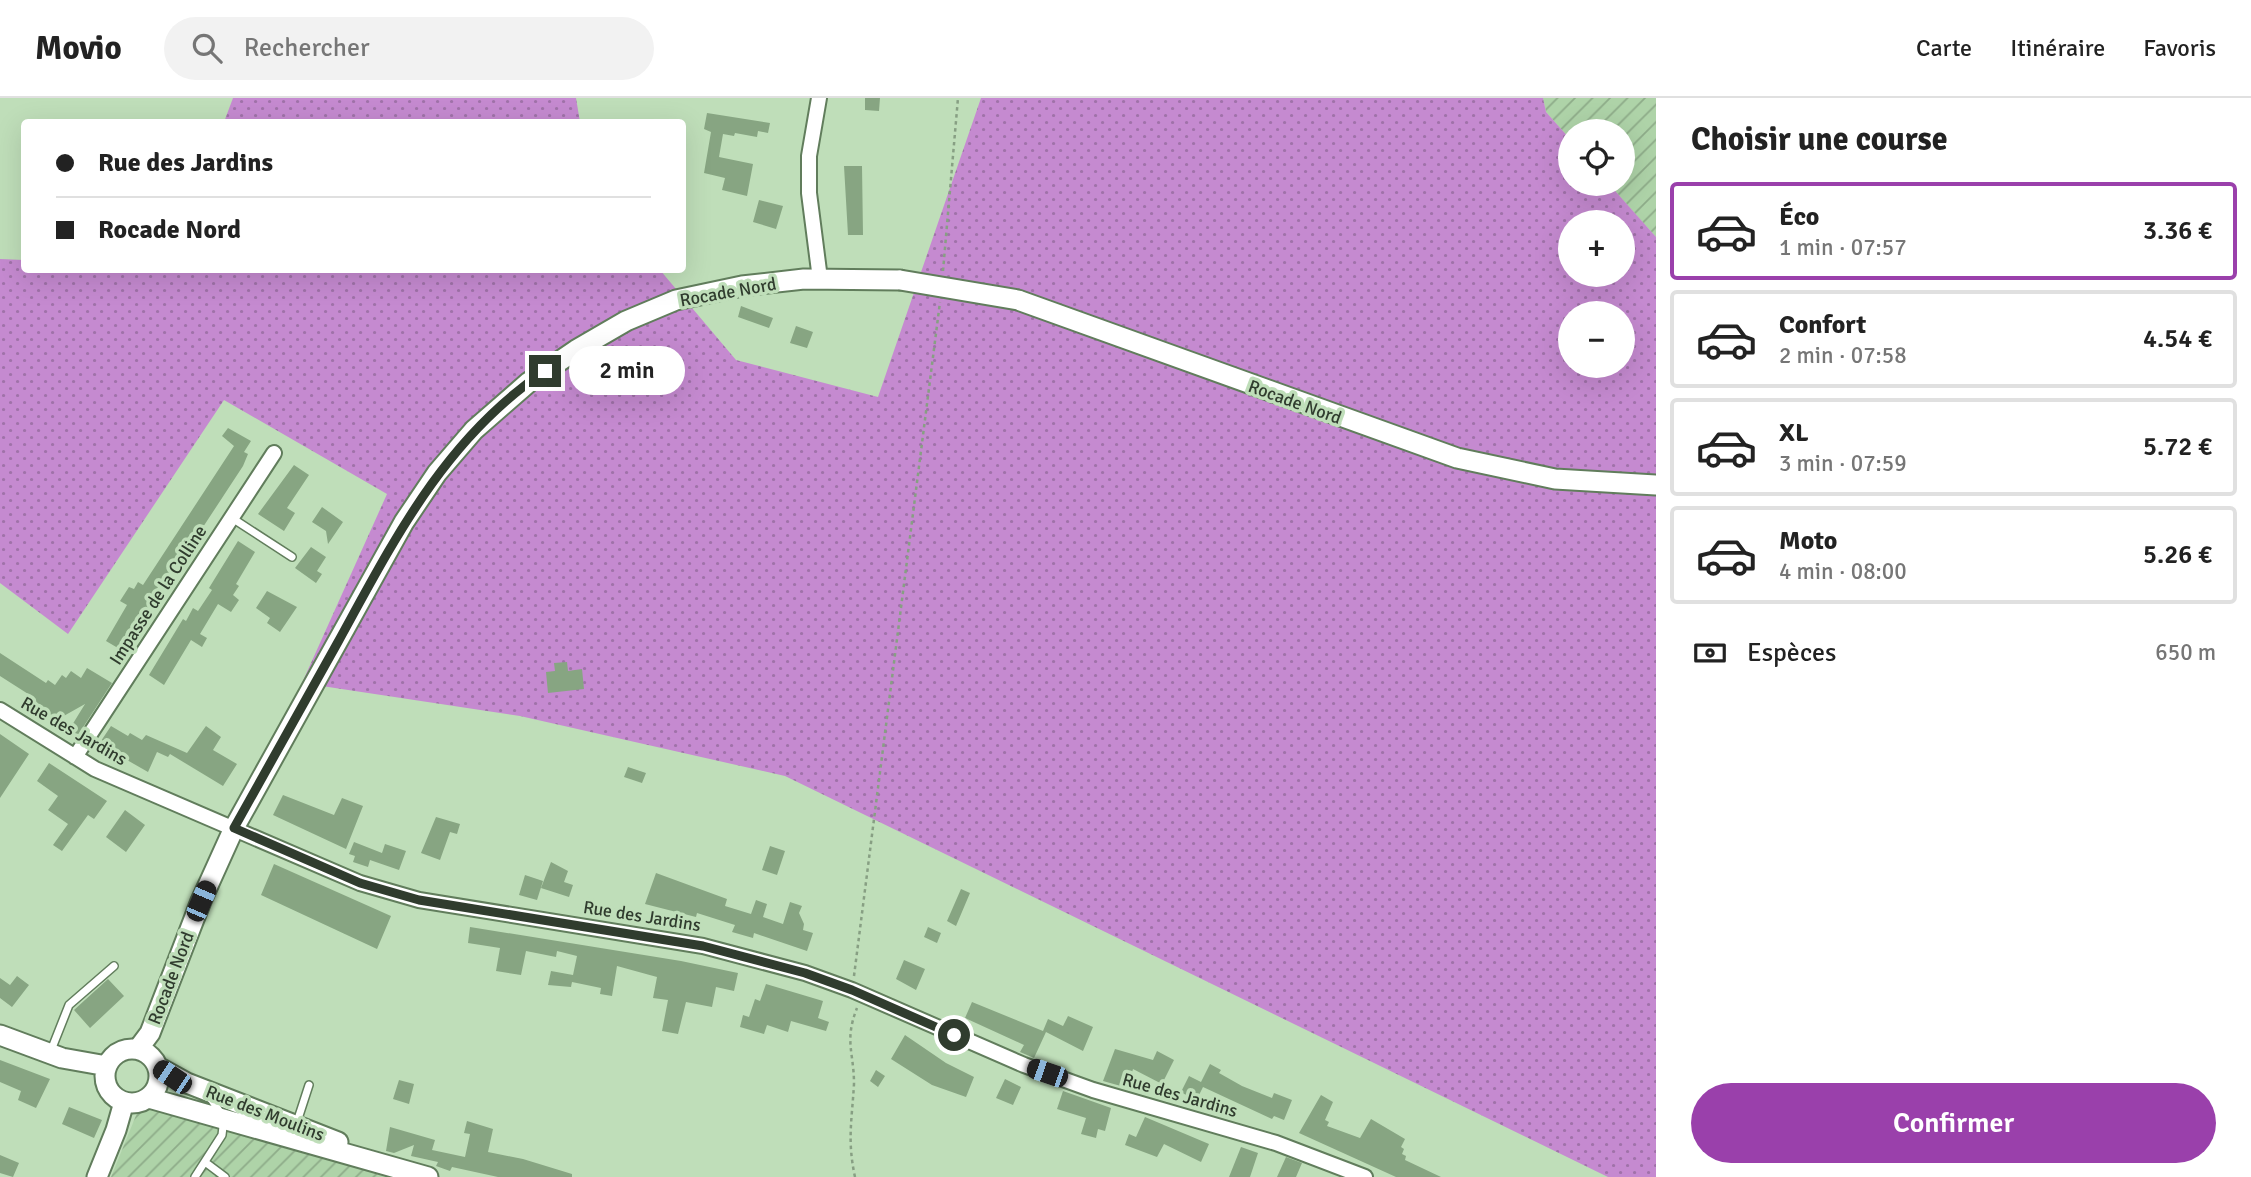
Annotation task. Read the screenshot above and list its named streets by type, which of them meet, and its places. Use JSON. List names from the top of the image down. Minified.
{"streets":{"main road":["Rocade Nord","Rue des Moulins"],"street":["Impasse de la Colline","Rue des Jardins"]},"crossings":[["Rocade Nord","Rue des Jardins"],["Rocade Nord","Rue des Moulins"],["Impasse de la Colline","Rue des Jardins"]],"page":{"header":"Movio","search":"Rechercher","nav":["Carte","Itinéraire","Favoris"],"heading":"Choisir une course","map_buttons":["+","−"],"banner":["Rue des Jardins","Rocade Nord"],"list":[{"name":"Éco","note":"1 min · 07:57","value":"3.36 €"},{"name":"Confort","note":"2 min · 07:58","value":"4.54 €"},{"name":"XL","note":"3 min · 07:59","value":"5.72 €"},{"name":"Moto","note":"4 min · 08:00","value":"5.26 €"}],"bubble":"2 min","pay":["Espèces","650 m"],"buttons":"Confirmer"}}
